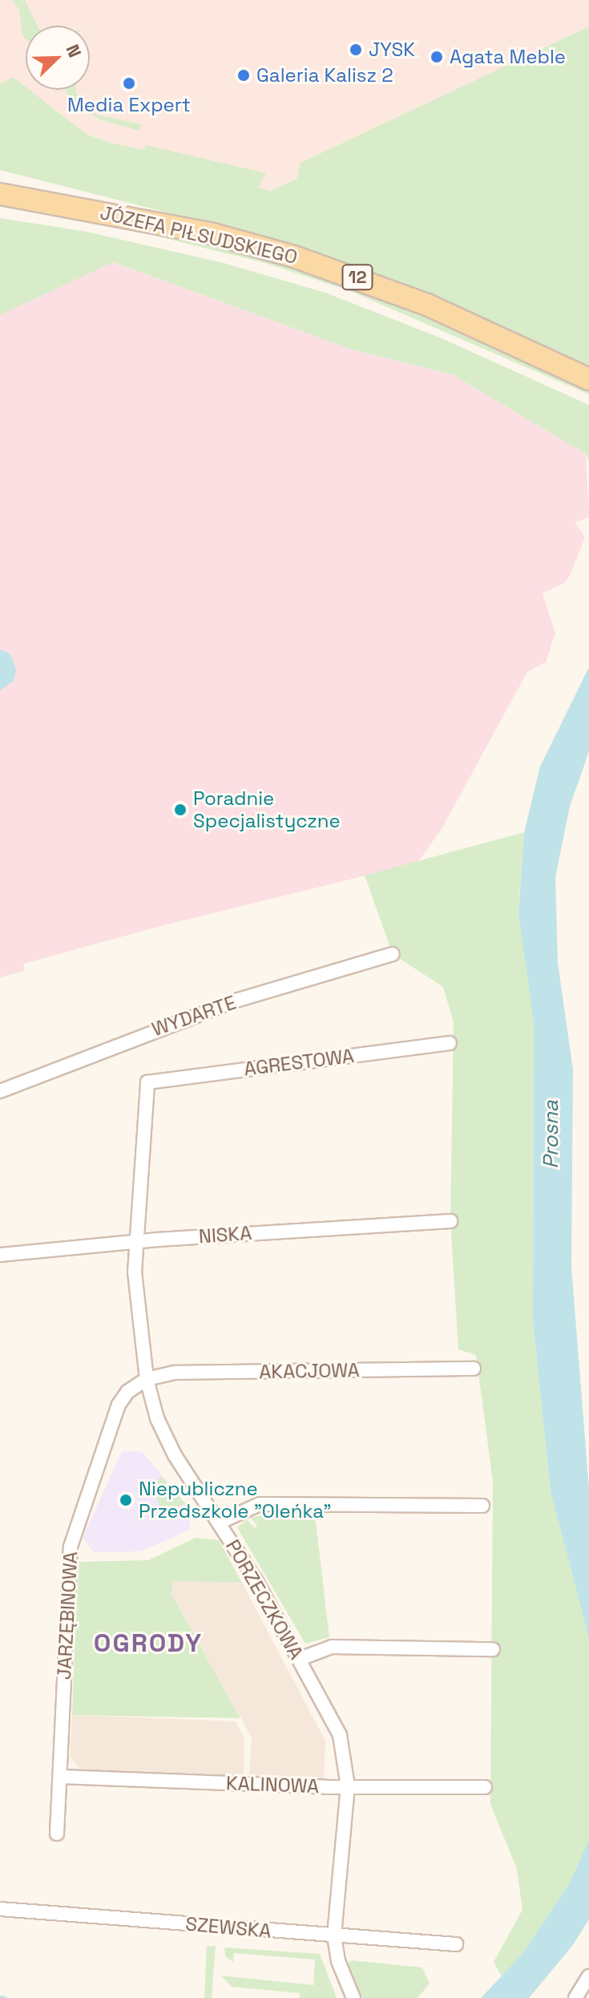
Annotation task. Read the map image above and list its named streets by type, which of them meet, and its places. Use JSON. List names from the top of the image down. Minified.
{"streets":{"main road":["JÓZEFA PIŁSUDSKIEGO","12"],"street":["WYDARTE","AGRESTOWA","NISKA","AKACJOWA","PORZECZKOWA","JARZĘBINOWA","KALINOWA","SZEWSKA"]},"crossings":[["AGRESTOWA","PORZECZKOWA"],["NISKA","PORZECZKOWA"],["AKACJOWA","PORZECZKOWA"],["AKACJOWA","JARZĘBINOWA"],["PORZECZKOWA","JARZĘBINOWA"],["PORZECZKOWA","KALINOWA"],["PORZECZKOWA","SZEWSKA"],["JARZĘBINOWA","KALINOWA"]],"districts":["OGRODY"],"water":["Prosna"],"places":["JYSK","Agata Meble","Galeria Kalisz 2","Media Expert","Poradnie Specjalistyczne","Niepubliczne Przedszkole \"Oleńka\""],"north":"top right"}
